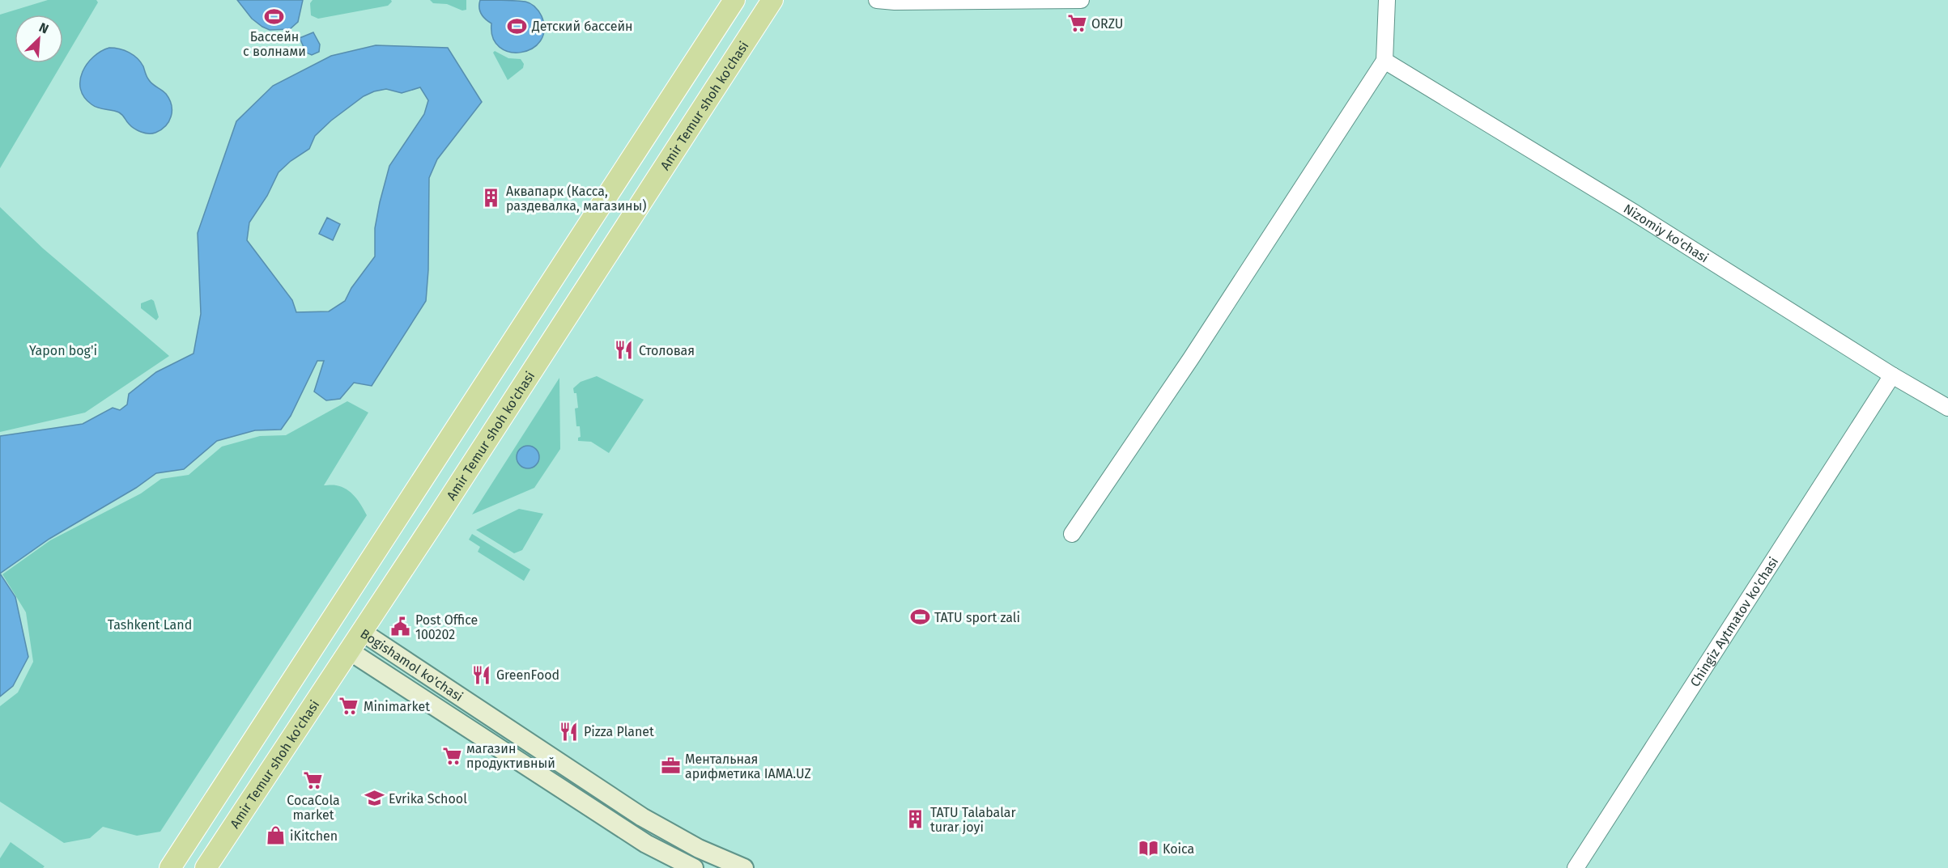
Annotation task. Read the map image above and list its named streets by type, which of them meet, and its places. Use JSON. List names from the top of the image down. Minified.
{"streets":{"main road":["Amir Temur shoh ko'chasi","Bogishamol ko'chasi"],"street":["Nizomiy ko'chasi","Chingiz Aytmatov ko'chasi"]},"crossings":[["Amir Temur shoh ko'chasi","Bogishamol ko'chasi"],["Nizomiy ko'chasi","Chingiz Aytmatov ko'chasi"]],"parks":["Yapon bog'i","Tashkent Land"],"places":{"sports":["Бассейн с волнами","Детский бассейн","TATU sport zali"],"supermarket":["ORZU","Minimarket","магазин продуктивный","CocaCola market"],"building":["Аквапарк (Касса, раздевалка, магазины)","TATU Talabalar turar joyi"],"restaurant":["Столовая","GreenFood","Pizza Planet"],"public building":["Post Office 100202"],"office":["Ментальная арифметика IAMA.UZ"],"school or university":["Evrika School"],"shop":["iKitchen"],"library":["Koica"]},"north":"top right"}
